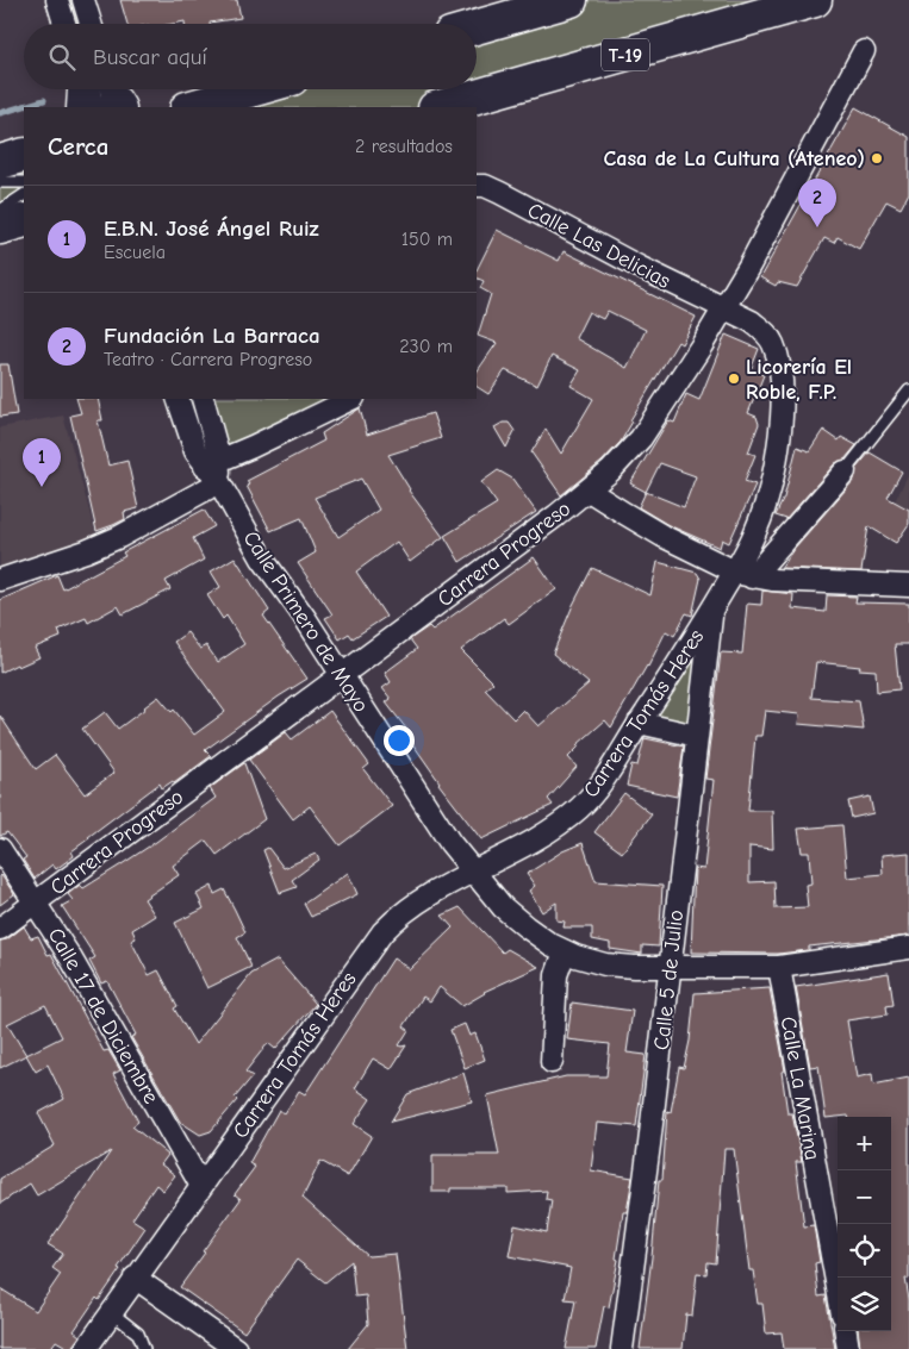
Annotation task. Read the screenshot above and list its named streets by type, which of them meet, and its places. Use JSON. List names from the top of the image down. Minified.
{"streets":{"highway":["T-19"],"street":["Calle Las Delicias","Carrera Progreso","Calle Primero de Mayo","Carrera Tomás Heres","Calle 5 de Julio","Calle 17 de Diciembre","Calle La Marina"]},"crossings":[["Calle Las Delicias","Carrera Progreso"],["Calle Las Delicias","Carrera Tomás Heres"],["Carrera Progreso","Calle Primero de Mayo"],["Carrera Progreso","Carrera Tomás Heres"],["Carrera Progreso","Calle 17 de Diciembre"],["Calle Primero de Mayo","Carrera Tomás Heres"],["Calle Primero de Mayo","Calle 5 de Julio"],["Calle Primero de Mayo","Calle La Marina"],["Carrera Tomás Heres","Calle 5 de Julio"],["Carrera Tomás Heres","Calle 17 de Diciembre"]],"places":["Casa de La Cultura (Ateneo)","Licorería El Roble, F.P."],"page":{"search":"Buscar aquí","heading":["Cerca","2 resultados"],"pins":["2","1"],"list":[{"mark":"1","name":"E.B.N. José Ángel Ruiz","note":"Escuela","value":"150 m"},{"mark":"2","name":"Fundación La Barraca","note":"Teatro · Carrera Progreso","value":"230 m"}],"map_buttons":["+","−"]}}
